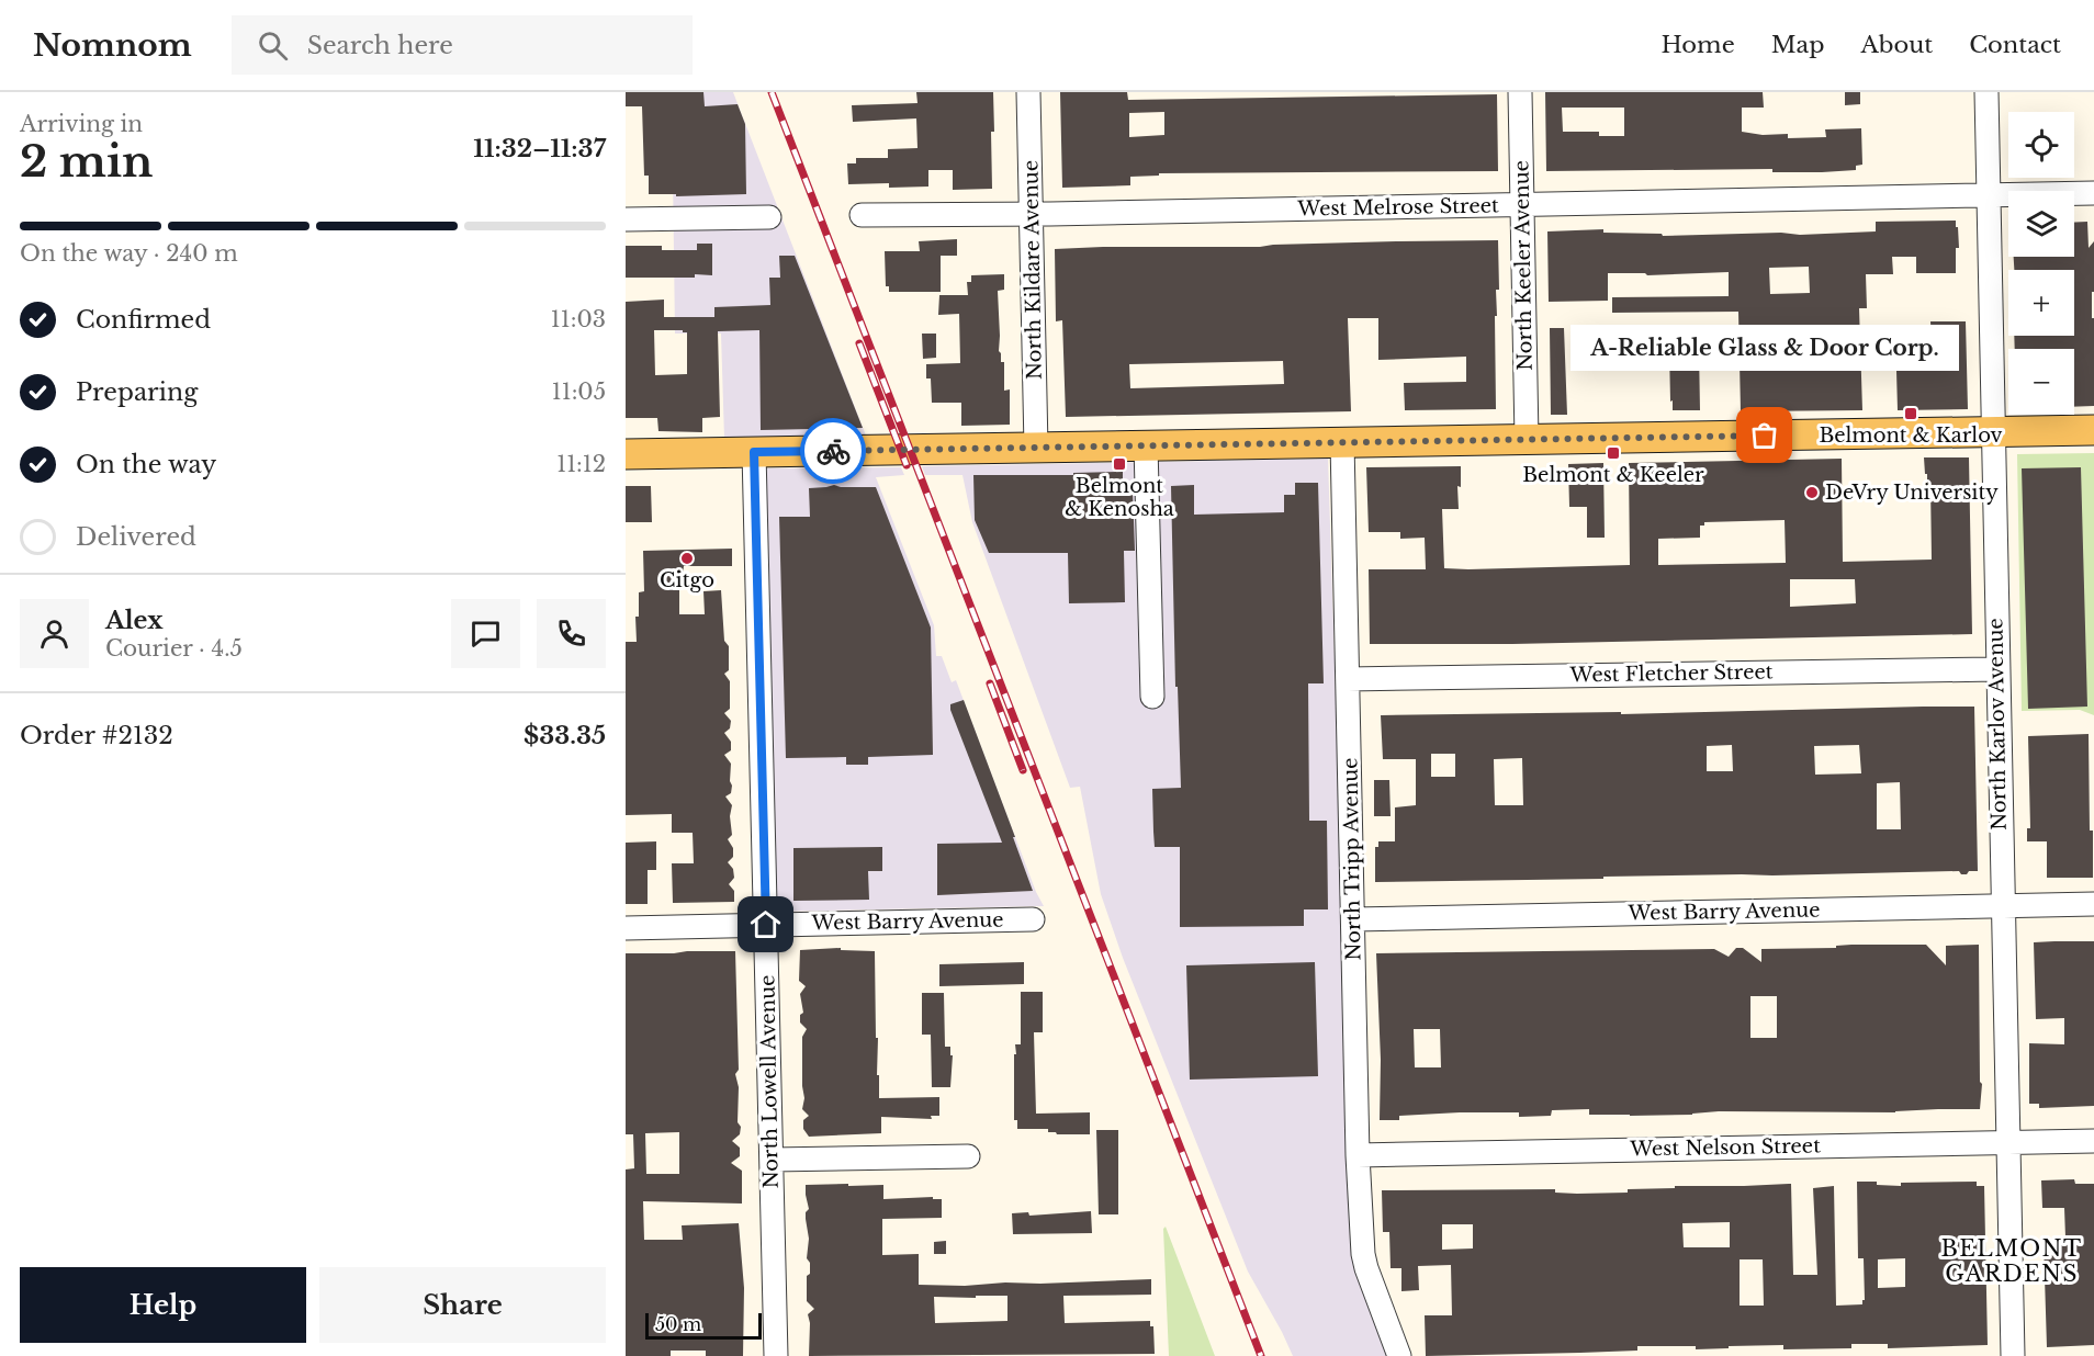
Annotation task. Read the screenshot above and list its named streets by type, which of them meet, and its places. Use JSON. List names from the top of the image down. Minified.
{"streets":{"street":["West Melrose Street","North Keeler Avenue","North Kildare Avenue","West Fletcher Street","North Karlov Avenue","North Tripp Avenue","West Barry Avenue","North Lowell Avenue","West Nelson Street"]},"crossings":[["West Melrose Street","North Keeler Avenue"],["West Melrose Street","North Kildare Avenue"],["West Melrose Street","North Karlov Avenue"],["West Fletcher Street","North Karlov Avenue"],["West Fletcher Street","North Tripp Avenue"],["North Karlov Avenue","West Barry Avenue"],["North Karlov Avenue","West Nelson Street"],["North Tripp Avenue","West Barry Avenue"],["North Tripp Avenue","West Nelson Street"],["West Barry Avenue","North Lowell Avenue"]],"districts":["BELMONT GARDENS"],"places":{"transit":["Belmont & Karlov","Belmont & Keeler","Belmont & Kenosha"],"other":["A-Reliable Glass & Door Corp.","DeVry University","Citgo"]},"scale_bar":"50 m","page":{"header":"Nomnom","search":"Search here","nav":["Home","Map","About","Contact"],"heading":["2 min","Arriving in","11:32–11:37"],"panel":["Alex","Courier · 4.5","Order #2132","$33.35"],"map_buttons":["+","−"],"bar":"On the way · 240 m","list":[["Confirmed","11:03"],["Preparing","11:05"],["On the way","11:12"],"Delivered"],"bubble":"A-Reliable Glass & Door Corp.","buttons":["Help","Share"],"scale":"50 m"}}
